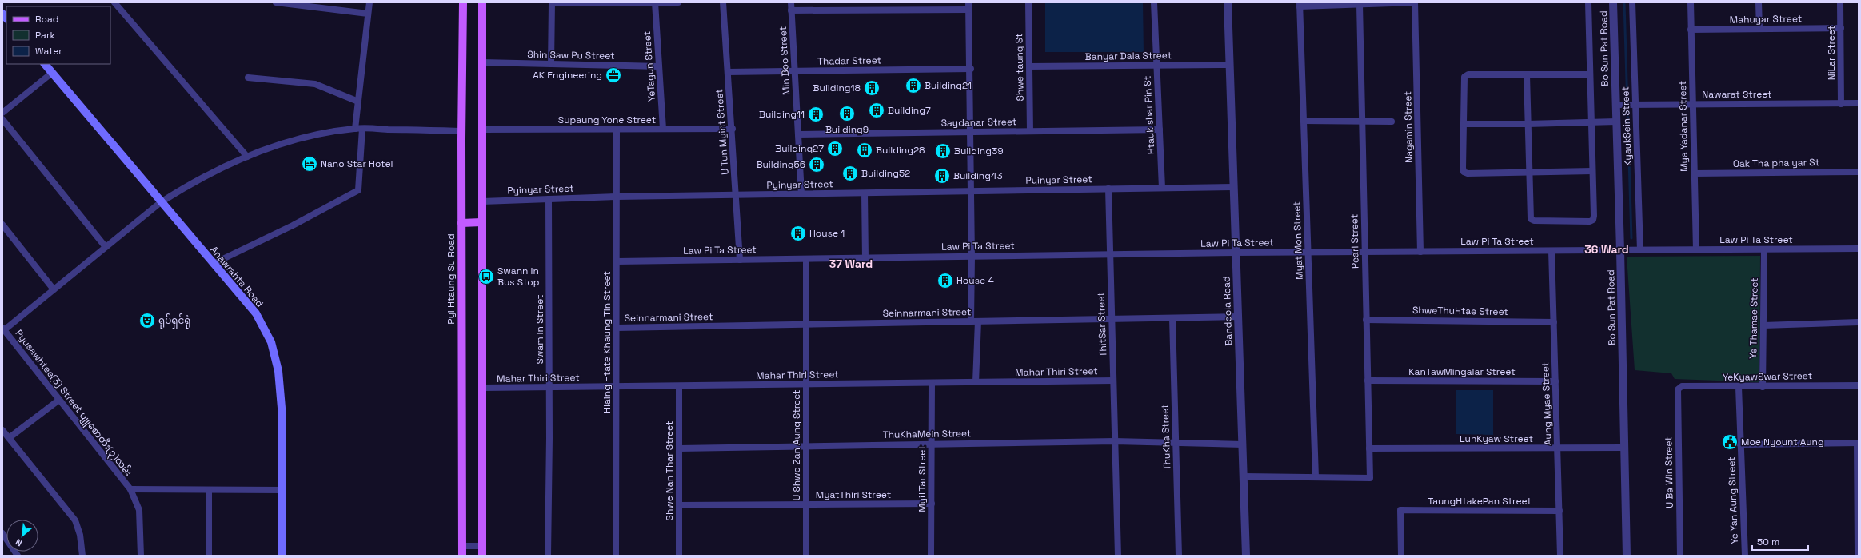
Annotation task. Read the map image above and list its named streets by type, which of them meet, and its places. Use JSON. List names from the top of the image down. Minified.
{"streets":{"main road":["Anawrahta Road","Pyi Htaung Su Road"],"street":["Mahuyar Street","Bo Sun Pat Road","NiLar Street","Shin Saw Pu Street","Banyar Dala Street","Min Boo Street","Thadar Street","YeTagun Street","Shwe taung St","Nawarat Street","Htauk shar Pin St","Supaung Yone Street","Saydanar Street","KyaukSein Street","Mya Yadanar Street","Nagamin Street","U Tun Myint Street","Oak Tha pha yar St","Pyinyar Street","Law Pi Ta Street","Myat Mon Street","Pearl Street","Bandoola Road","ShweThuHtae Street","Seinnarmani Street","Ye Thamae Street","ThitSar Street","Swam In Street","Hlaing Htate Khaung Tin Street","Mahar Thiri Street","KanTawMingalar Street","YeKyawSwar Street","Pyusawhtee(3) Street ပျူစောထီး(၃)လမ်း","Aung Myae Street","ThuKhaMein Street","ThuKha Street","LunKyaw Street","U Shwe Zan Aung Street","Shwe Nan Thar Street","U Ba Win Street","MyitTar Street","MyatThiri Street","Ye Yan Aung Street","TaungHtakePan Street"]},"crossings":[["Mahuyar Street","NiLar Street"],["Mahuyar Street","Mya Yadanar Street"],["Bo Sun Pat Road","Nawarat Street"],["Bo Sun Pat Road","Law Pi Ta Street"],["Bo Sun Pat Road","LunKyaw Street"],["NiLar Street","Nawarat Street"],["Shin Saw Pu Street","YeTagun Street"],["Banyar Dala Street","Shwe taung St"],["Banyar Dala Street","Htauk shar Pin St"],["Banyar Dala Street","Bandoola Road"],["Min Boo Street","Thadar Street"],["Min Boo Street","Saydanar Street"],["Min Boo Street","Pyinyar Street"],["Thadar Street","U Tun Myint Street"],["YeTagun Street","Supaung Yone Street"],["Shwe taung St","Saydanar Street"],["Nawarat Street","KyaukSein Street"],["Nawarat Street","Mya Yadanar Street"],["Htauk shar Pin St","Saydanar Street"],["Htauk shar Pin St","Pyinyar Street"],["Supaung Yone Street","U Tun Myint Street"],["Supaung Yone Street","Hlaing Htate Khaung Tin Street"],["KyaukSein Street","Law Pi Ta Street"],["Mya Yadanar Street","Oak Tha pha yar St"],["Mya Yadanar Street","Law Pi Ta Street"],["Nagamin Street","Law Pi Ta Street"],["U Tun Myint Street","Pyinyar Street"],["U Tun Myint Street","Law Pi Ta Street"],["Pyinyar Street","Bandoola Road"],["Pyinyar Street","ThitSar Street"],["Pyinyar Street","Swam In Street"],["Pyinyar Street","Hlaing Htate Khaung Tin Street"],["Law Pi Ta Street","Myat Mon Street"],["Law Pi Ta Street","Pearl Street"],["Law Pi Ta Street","Bandoola Road"],["Law Pi Ta Street","Ye Thamae Street"],["Law Pi Ta Street","ThitSar Street"],["Law Pi Ta Street","Hlaing Htate Khaung Tin Street"],["Law Pi Ta Street","Aung Myae Street"],["Law Pi Ta Street","U Shwe Zan Aung Street"],["Myat Mon Street","Pearl Street"],["Pearl Street","ShweThuHtae Street"],["Pearl Street","KanTawMingalar Street"],["Pearl Street","LunKyaw Street"],["Bandoola Road","Seinnarmani Street"],["Bandoola Road","ThuKhaMein Street"],["ShweThuHtae Street","Aung Myae Street"],["Seinnarmani Street","ThitSar Street"],["Seinnarmani Street","Hlaing Htate Khaung Tin Street"],["Seinnarmani Street","ThuKha Street"],["Seinnarmani Street","U Shwe Zan Aung Street"],["Ye Thamae Street","YeKyawSwar Street"],["ThitSar Street","Mahar Thiri Street"],["ThitSar Street","ThuKhaMein Street"],["Swam In Street","Mahar Thiri Street"],["Hlaing Htate Khaung Tin Street","Mahar Thiri Street"],["Mahar Thiri Street","U Shwe Zan Aung Street"],["Mahar Thiri Street","Shwe Nan Thar Street"],["Mahar Thiri Street","MyitTar Street"],["KanTawMingalar Street","Aung Myae Street"],["YeKyawSwar Street","U Ba Win Street"],["YeKyawSwar Street","Ye Yan Aung Street"],["Aung Myae Street","LunKyaw Street"],["Aung Myae Street","TaungHtakePan Street"],["ThuKhaMein Street","ThuKha Street"],["ThuKhaMein Street","U Shwe Zan Aung Street"],["ThuKhaMein Street","Shwe Nan Thar Street"],["ThuKhaMein Street","MyitTar Street"],["U Shwe Zan Aung Street","MyatThiri Street"],["Shwe Nan Thar Street","MyatThiri Street"],["MyitTar Street","MyatThiri Street"]],"districts":["36 Ward","37 Ward"],"places":{"office":["AK Engineering"],"building":["Building21","Building18","Building7","Building9","Building11","Building27","Building28","Building39","Building56","Building52","Building43","House 1","House 4"],"hotel":["Nano Star Hotel"],"bus stop":["Swann In Bus Stop"],"theatre":["ရုပ်ရှင်ရုံ"],"public building":["Moe Nyount Aung"]},"legend":["Road","Park","Water"],"scale_bar":"50 m","north":"bottom left"}
